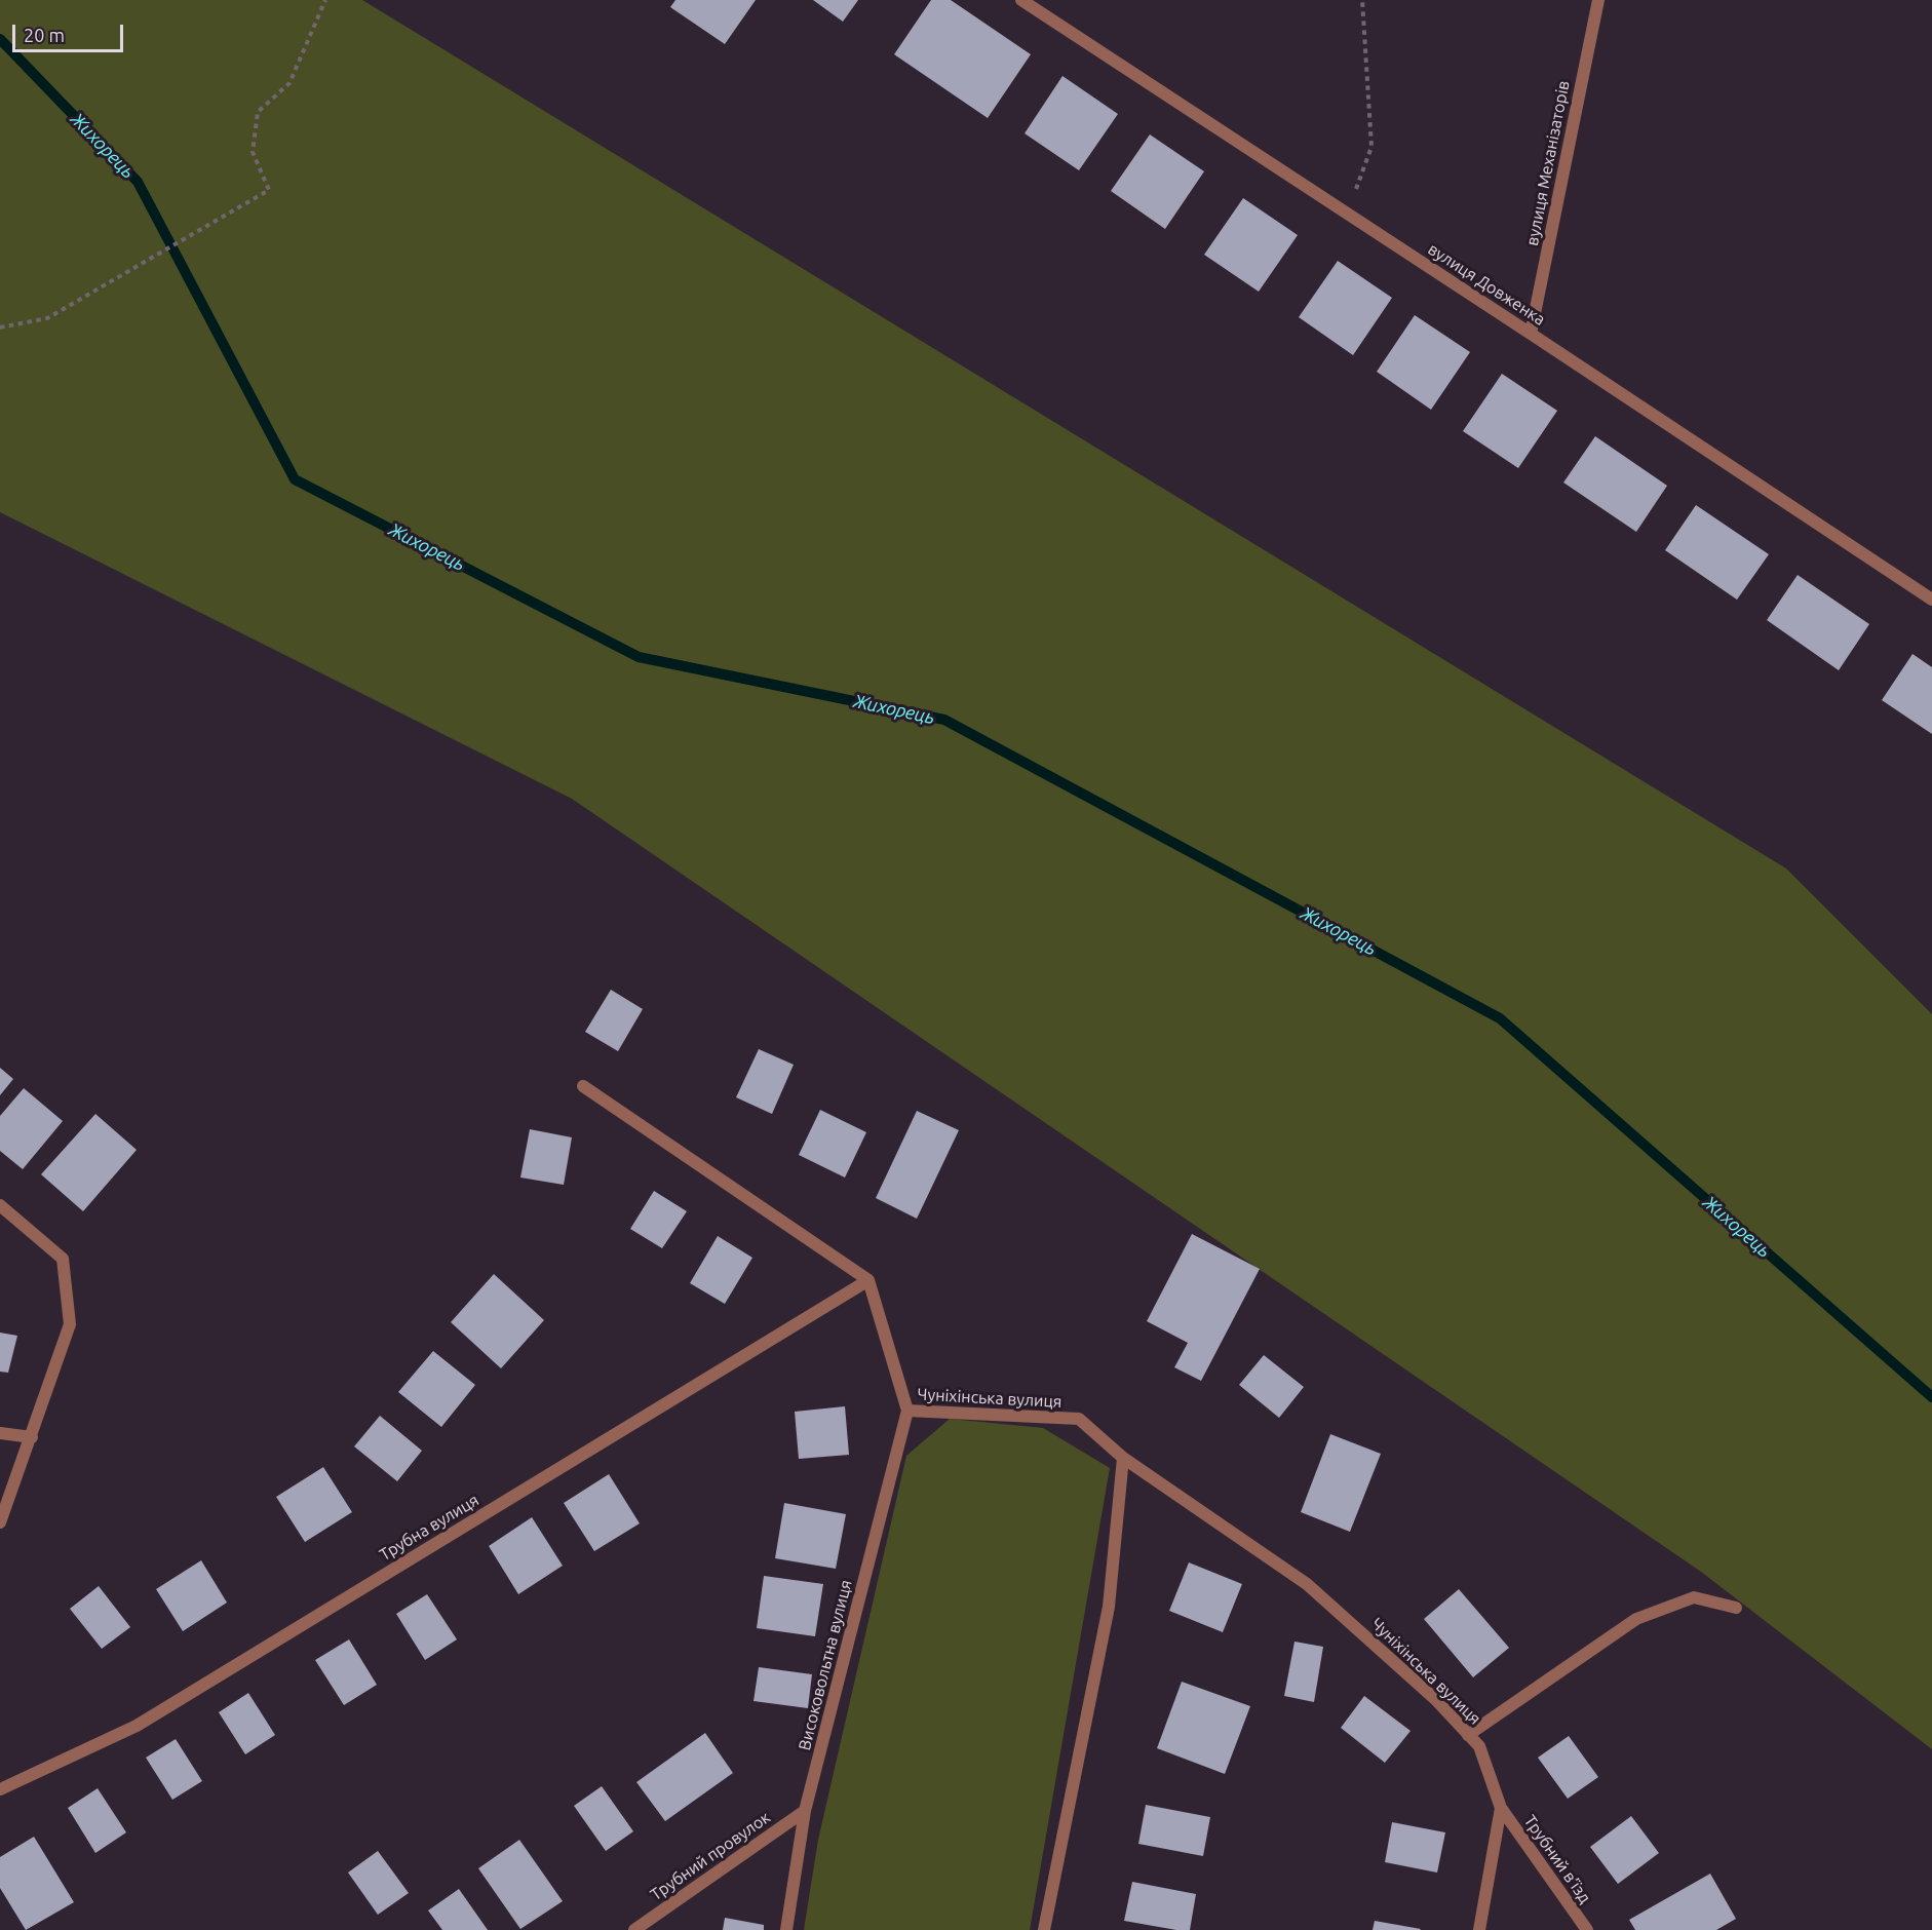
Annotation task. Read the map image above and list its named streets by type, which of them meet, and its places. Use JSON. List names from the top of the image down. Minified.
{"streets":{"street":["вулиця Механізаторів","вулиця Довженка","Чуніхінська вулиця","Трубна вулиця","Високовольтна вулиця","Трубний провулок","Трубний в’їзд"]},"crossings":[["вулиця Механізаторів","вулиця Довженка"],["Чуніхінська вулиця","Трубна вулиця"],["Чуніхінська вулиця","Високовольтна вулиця"],["Чуніхінська вулиця","Трубний в’їзд"],["Високовольтна вулиця","Трубний провулок"]],"water":["Жихорець"],"scale_bar":"20 m"}
